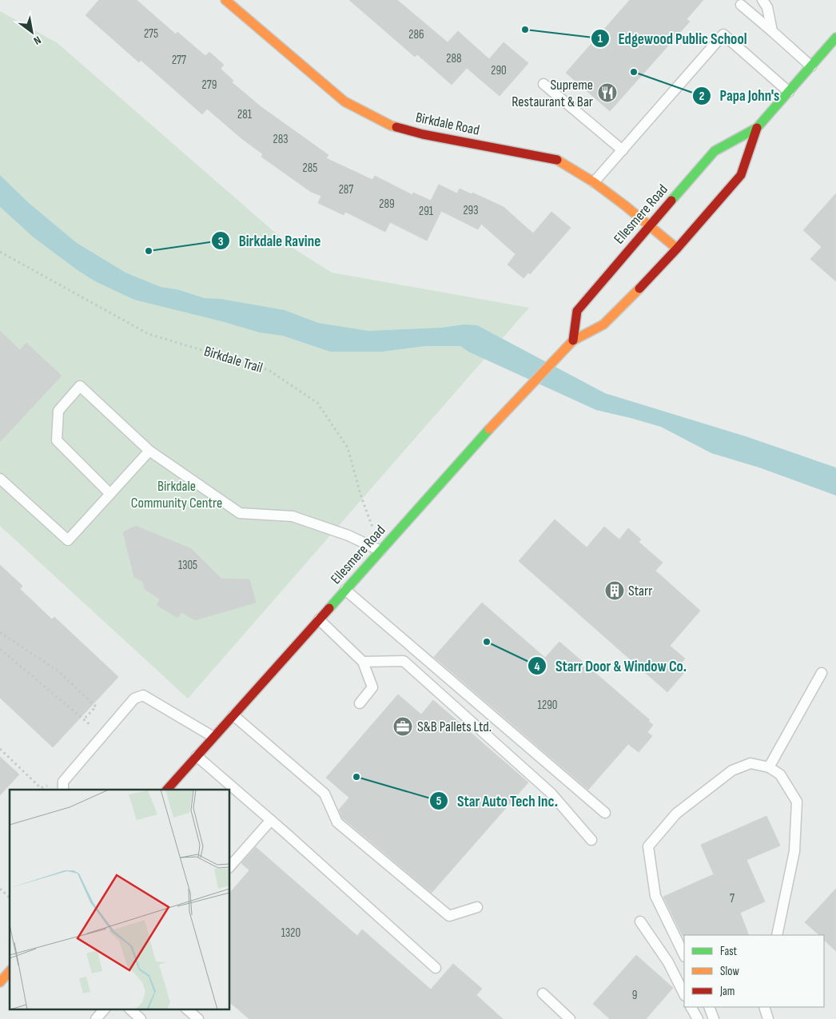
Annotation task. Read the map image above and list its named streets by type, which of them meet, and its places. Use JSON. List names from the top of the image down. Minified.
{"streets":{"main road":["Birkdale Road","Ellesmere Road"],"path":["Birkdale Trail"]},"crossings":[["Birkdale Road","Ellesmere Road"],["Ellesmere Road","Birkdale Trail"]],"parks":["Birkdale Community Centre"],"places":{"other":["Edgewood Public School","Papa John's","Birkdale Ravine","Starr Door & Window Co.","Star Auto Tech Inc."],"restaurant":["Supreme Restaurant & Bar"],"building":["Starr"],"office":["S&B Pallets Ltd."]},"house_numbers":["275","286","288","277","290","279","281","283","285","287","289","293","291","1305","1290","7","1320","9"],"legend":["Fast","Slow","Jam"],"north":"bottom right"}
